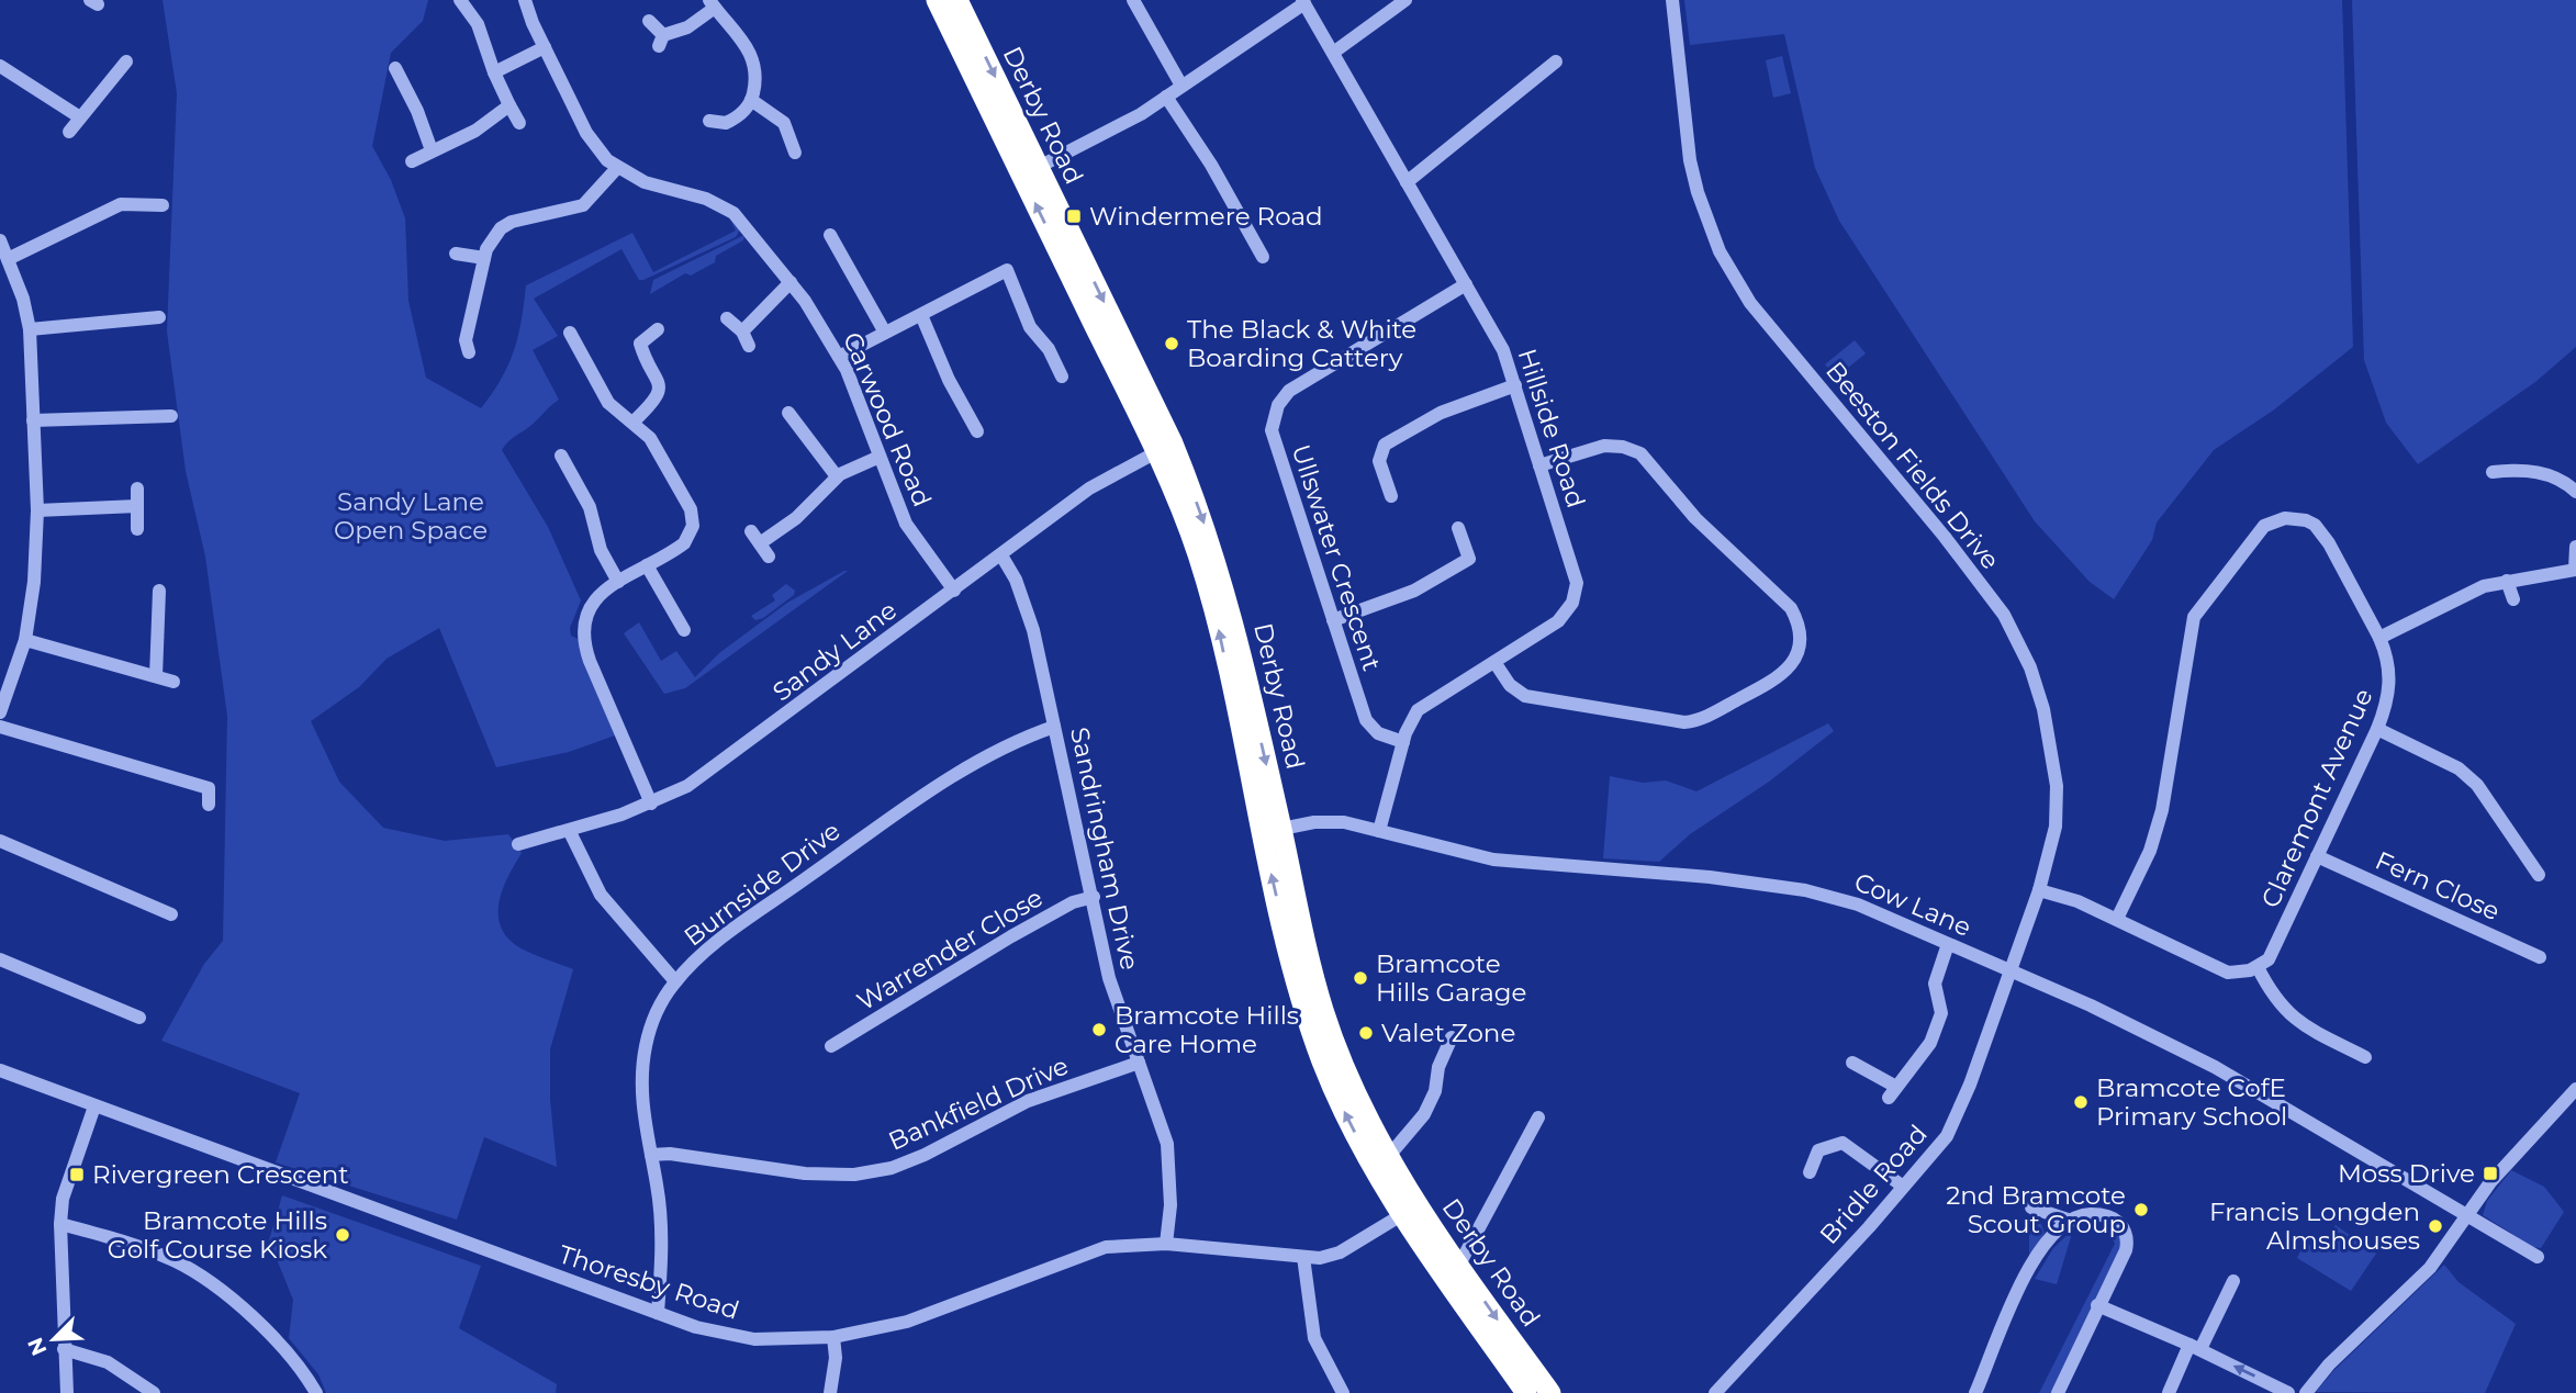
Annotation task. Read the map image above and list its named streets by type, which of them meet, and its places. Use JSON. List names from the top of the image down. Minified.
{"streets":{"highway":["Derby Road"],"street":["Carwood Road","Hillside Road","Beeston Fields Drive","Ullswater Crescent","Sandy Lane","Claremont Avenue","Sandringham Drive","Burnside Drive","Fern Close","Cow Lane","Warrender Close","Bankfield Drive","Bridle Road","Thoresby Road"]},"crossings":[["Derby Road","Sandy Lane"],["Derby Road","Cow Lane"],["Derby Road","Thoresby Road"],["Carwood Road","Sandy Lane"],["Hillside Road","Ullswater Crescent"],["Hillside Road","Cow Lane"],["Beeston Fields Drive","Cow Lane"],["Beeston Fields Drive","Bridle Road"],["Sandy Lane","Sandringham Drive"],["Claremont Avenue","Fern Close"],["Sandringham Drive","Burnside Drive"],["Sandringham Drive","Warrender Close"],["Sandringham Drive","Bankfield Drive"],["Sandringham Drive","Thoresby Road"],["Burnside Drive","Bankfield Drive"],["Burnside Drive","Thoresby Road"],["Cow Lane","Bridle Road"]],"parks":["Sandy Lane Open Space"],"places":{"transit":["Windermere Road","Moss Drive","Rivergreen Crescent"],"other":["The Black & White Boarding Cattery","Bramcote Hills Garage","Bramcote Hills Care Home","Valet Zone","Bramcote CofE Primary School","2nd Bramcote Scout Group","Francis Longden Almshouses","Bramcote Hills Golf Course Kiosk"]},"north":"bottom left"}
